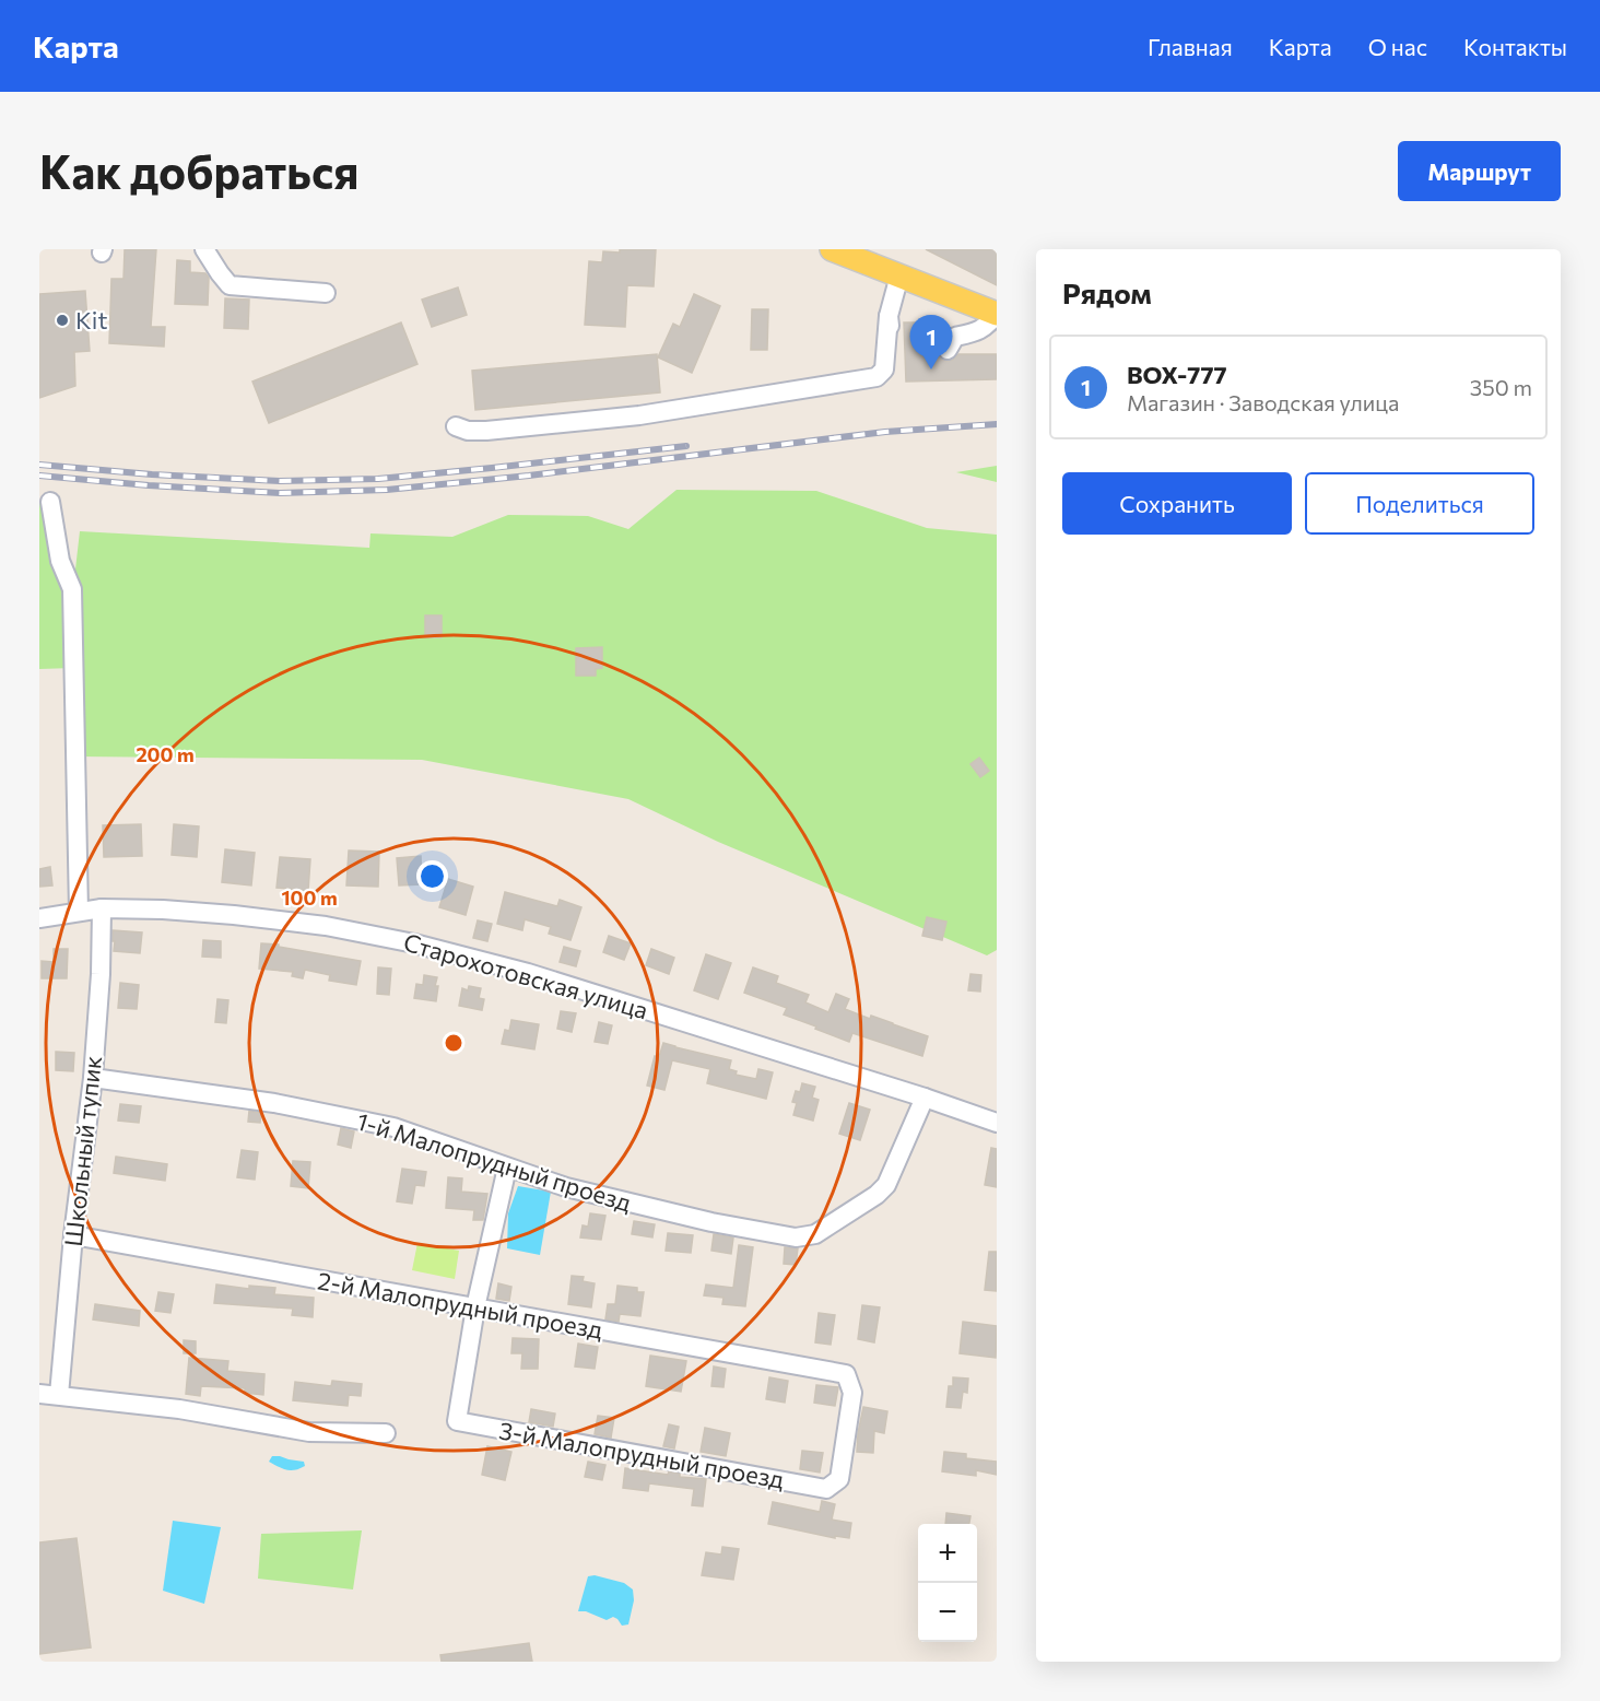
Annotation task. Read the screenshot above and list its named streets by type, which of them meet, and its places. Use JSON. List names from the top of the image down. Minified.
{"streets":{"street":["Старохотовская улица","Школьный тупик","1-й Малопрудный проезд","2-й Малопрудный проезд","3-й Малопрудный проезд"]},"crossings":[["Старохотовская улица","Школьный тупик"],["Старохотовская улица","1-й Малопрудный проезд"],["Школьный тупик","1-й Малопрудный проезд"],["Школьный тупик","2-й Малопрудный проезд"],["2-й Малопрудный проезд","3-й Малопрудный проезд"]],"places":["Kit"],"page":{"header":"Карта","nav":["Главная","Карта","О нас","Контакты"],"buttons":["Маршрут",["Сохранить","Поделиться"]],"title":"Как добраться","heading":"Рядом","pins":"1","list":[{"mark":"1","name":"ВОХ-777","note":"Магазин · Заводская улица","value":"350 m"}],"map_buttons":["+","−"]},"rings":["200 m","100 m"]}
